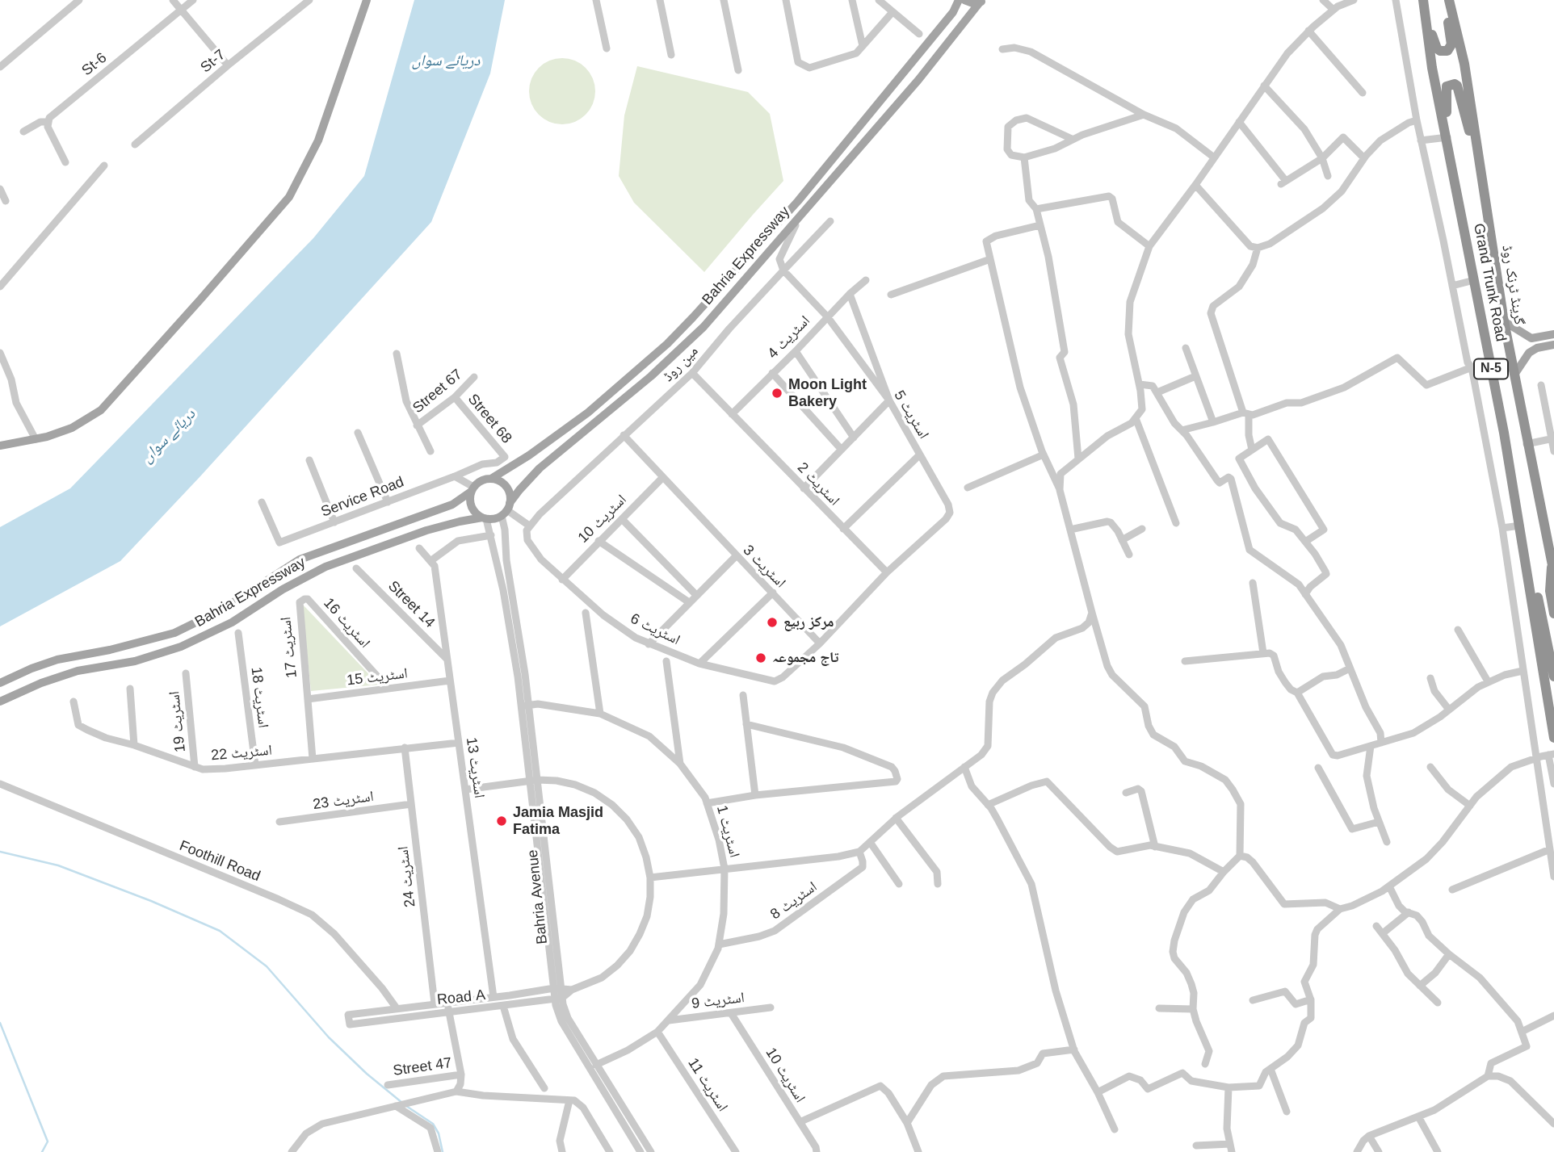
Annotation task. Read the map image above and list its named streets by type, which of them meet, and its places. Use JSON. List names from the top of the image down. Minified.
{"streets":{"highway":["Grand Trunk Road","گرینڈ ٹرنک روڈ","N-5"],"main road":["Bahria Expressway"],"street":["St-7","St-6","اسٹریٹ 4","مین روڈ","Street 67","اسٹریٹ 5","Street 68","اسٹریٹ 2","Service Road","اسٹریٹ 10","اسٹریٹ 3","Street 14","اسٹریٹ 16","اسٹریٹ 6","اسٹریٹ 17","اسٹریٹ 15","اسٹریٹ 18","اسٹریٹ 19","اسٹریٹ 22","اسٹریٹ 13","اسٹریٹ 23","اسٹریٹ 1","Foothill Road","اسٹریٹ 24","Bahria Avenue","اسٹریٹ 8","Road A","اسٹریٹ 9","Street 47","اسٹریٹ 11"]},"crossings":[["Bahria Expressway","Bahria Avenue"],["اسٹریٹ 4","اسٹریٹ 5"],["اسٹریٹ 4","اسٹریٹ 2"],["مین روڈ","اسٹریٹ 5"],["مین روڈ","اسٹریٹ 2"],["مین روڈ","اسٹریٹ 3"],["مین روڈ","اسٹریٹ 6"],["Street 67","Street 68"],["اسٹریٹ 5","اسٹریٹ 2"],["Street 68","Service Road"],["اسٹریٹ 10","اسٹریٹ 3"],["اسٹریٹ 10","اسٹریٹ 6"],["اسٹریٹ 10","اسٹریٹ 9"],["اسٹریٹ 3","اسٹریٹ 6"],["Street 14","اسٹریٹ 13"],["اسٹریٹ 16","اسٹریٹ 17"],["اسٹریٹ 16","اسٹریٹ 15"],["اسٹریٹ 17","اسٹریٹ 15"],["اسٹریٹ 15","اسٹریٹ 13"],["اسٹریٹ 18","اسٹریٹ 22"],["اسٹریٹ 19","اسٹریٹ 22"],["اسٹریٹ 22","اسٹریٹ 13"],["اسٹریٹ 22","اسٹریٹ 24"],["اسٹریٹ 13","Road A"],["اسٹریٹ 23","اسٹریٹ 24"],["اسٹریٹ 1","Bahria Avenue"],["اسٹریٹ 1","اسٹریٹ 8"],["اسٹریٹ 1","اسٹریٹ 9"],["اسٹریٹ 1","اسٹریٹ 11"],["Foothill Road","Road A"],["اسٹریٹ 24","Road A"],["Bahria Avenue","Road A"]],"water":["دریائے سواں"],"places":["Moon Light Bakery","مرکز ربیع","تاج مجموعہ","Jamia Masjid Fatima"]}
